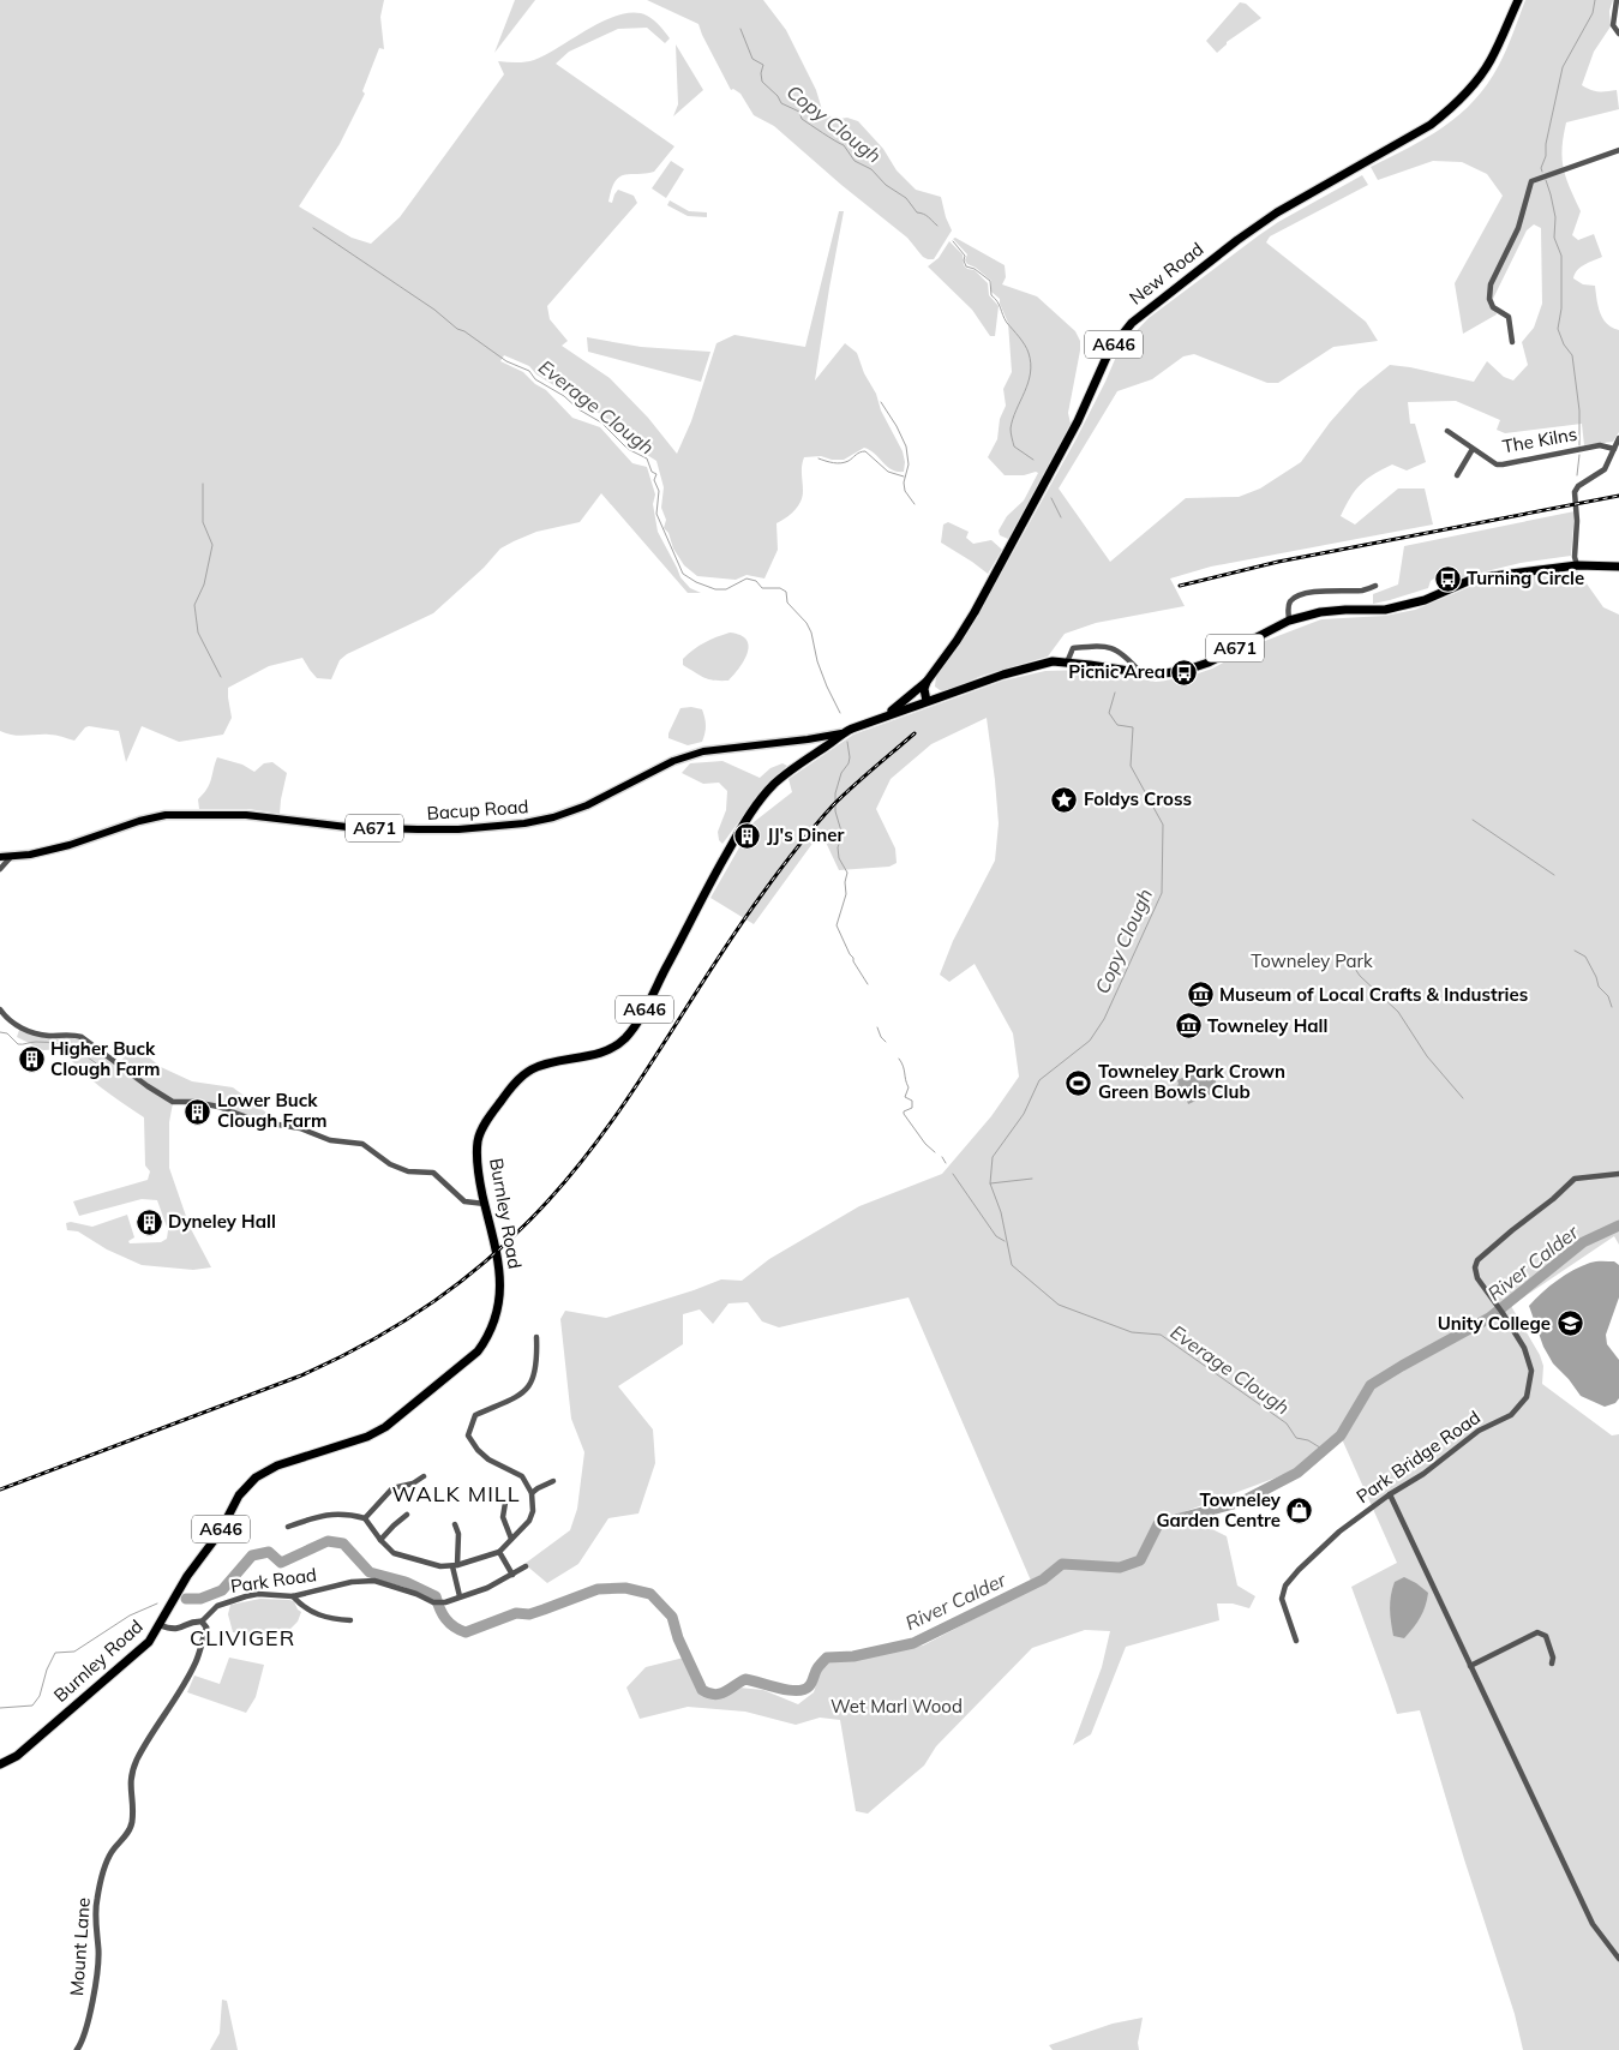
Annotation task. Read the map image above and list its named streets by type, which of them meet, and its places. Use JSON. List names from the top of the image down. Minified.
{"streets":{"highway":["New Road","A646","A671","Burnley Road"],"main road":["Bacup Road"],"street":["The Kilns","Park Bridge Road","Park Road","Mount Lane"]},"crossings":[["New Road","Burnley Road"],["A671","Burnley Road"],["Bacup Road","Burnley Road"],["Burnley Road","Park Road"],["Park Road","Mount Lane"]],"districts":["WALK MILL","CLIVIGER"],"water":["Copy Clough","Everage Clough","River Calder"],"parks":["Towneley Park","Wet Marl Wood"],"places":{"bus stop":["Turning Circle","Picnic Area"],"place":["Foldys Cross"],"building":["JJ's Diner","Higher Buck Clough Farm","Lower Buck Clough Farm","Dyneley Hall"],"museum":["Museum of Local Crafts & Industries","Towneley Hall"],"sports":["Towneley Park Crown Green Bowls Club"],"school or university":["Unity College"],"shop":["Towneley Garden Centre"]}}
